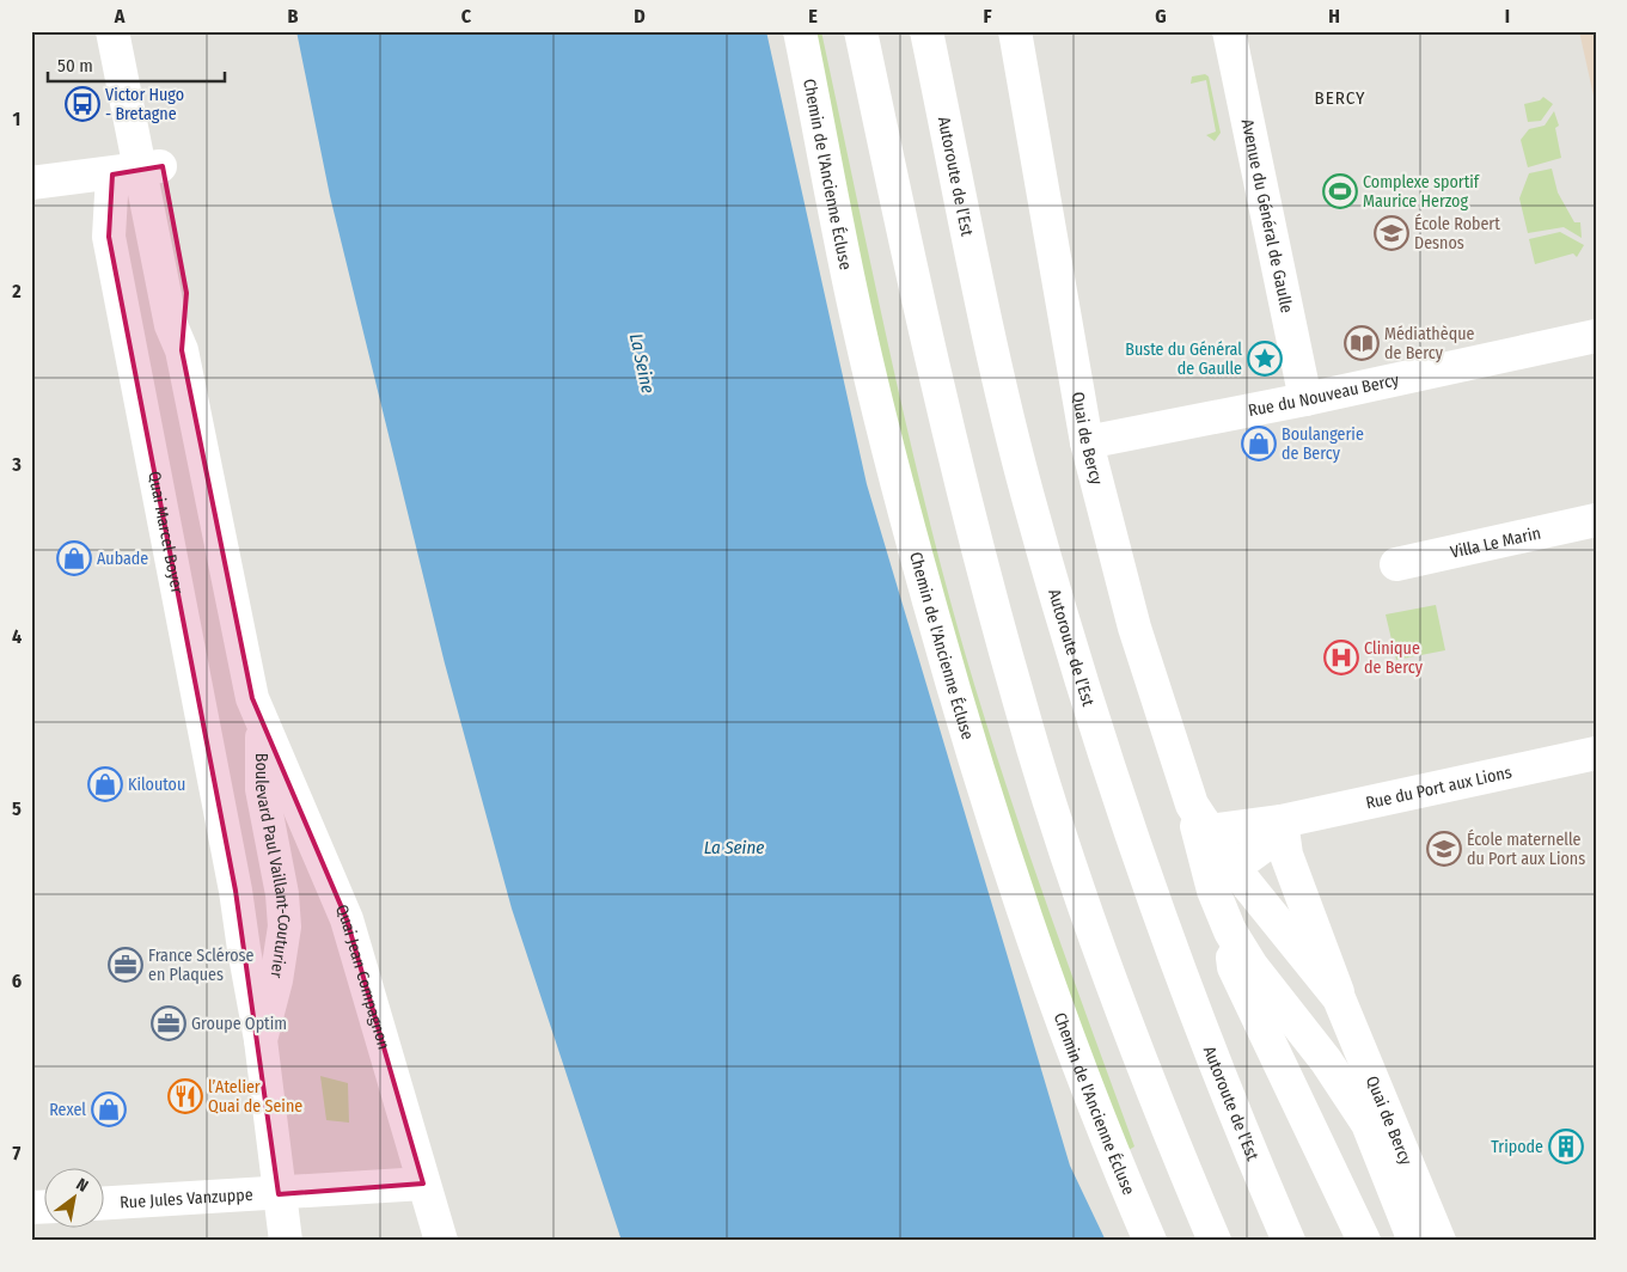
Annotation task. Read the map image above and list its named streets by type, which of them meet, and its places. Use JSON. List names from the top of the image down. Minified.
{"streets":{"main road":["Chemin de l'Ancienne Écluse","Autoroute de l’Est","Avenue du Général de Gaulle","Rue du Nouveau Bercy","Quai de Bercy","Quai Marcel Boyer","Villa Le Marin","Rue du Port aux Lions","Boulevard Paul Vaillant-Couturier","Quai Jean Compagnon","Rue Jules Vanzuppe"]},"crossings":[["Avenue du Général de Gaulle","Rue du Nouveau Bercy"],["Rue du Nouveau Bercy","Quai de Bercy"],["Quai de Bercy","Rue du Port aux Lions"],["Quai Marcel Boyer","Boulevard Paul Vaillant-Couturier"],["Quai Marcel Boyer","Quai Jean Compagnon"],["Boulevard Paul Vaillant-Couturier","Quai Jean Compagnon"],["Boulevard Paul Vaillant-Couturier","Rue Jules Vanzuppe"],["Quai Jean Compagnon","Rue Jules Vanzuppe"]],"districts":["BERCY"],"water":["La Seine"],"places":{"bus stop":["Victor Hugo - Bretagne"],"sports":["Complexe sportif Maurice Herzog"],"school or university":["École Robert Desnos","École maternelle du Port aux Lions"],"library":["Médiathèque de Bercy"],"place":["Buste du Général de Gaulle"],"shop":["Boulangerie de Bercy","Aubade","Kiloutou","Rexel"],"hospital":["Clinique de Bercy"],"office":["France Sclérose en Plaques","Groupe Optim"],"restaurant":["l’Atelier Quai de Seine"],"building":["Tripode"]},"scale_bar":"50 m","north":"top right","grid":{"columns":["A","B","C","D","E","F","G","H","I"],"rows":["1","2","3","4","5","6","7"]}}
